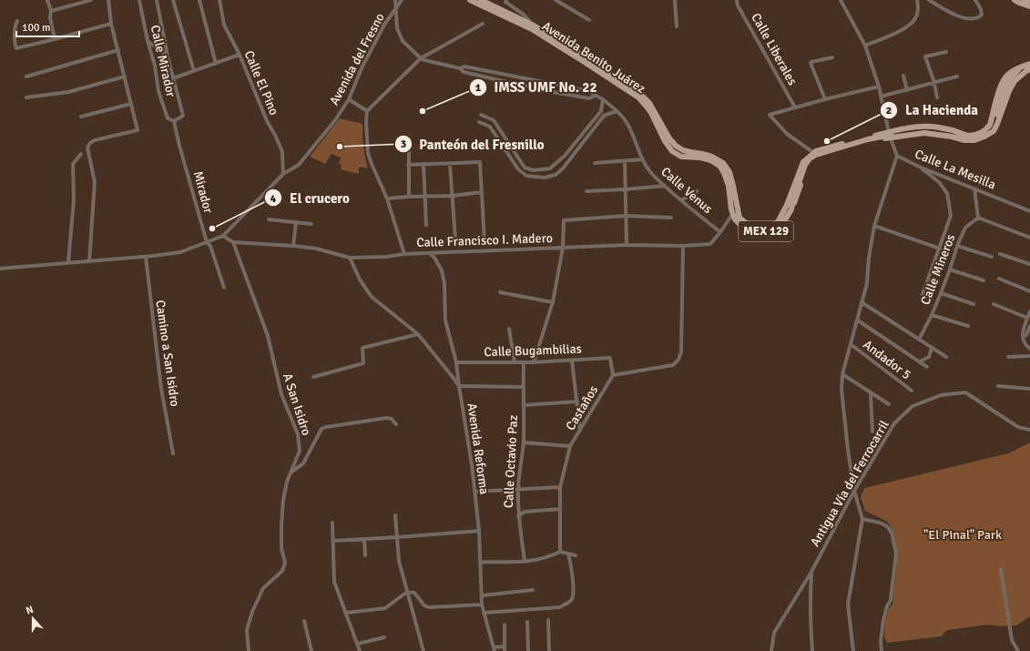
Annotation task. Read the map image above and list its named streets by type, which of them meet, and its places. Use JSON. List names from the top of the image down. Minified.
{"streets":{"main road":["Avenida Benito Juárez","MEX 129"],"street":["Calle Liberales","Avenida del Fresno","Calle Mirador","Calle El Pino","Calle La Mesilla","Calle Venus","Mirador","Calle Francisco I. Madero","Calle Mineros","Calle Bugambilias","Camino a San Isidro","Andador 5","A San Isidro","Castaños","Avenida Reforma","Calle Octavio Paz","Antigua Vía del Ferrocarril"]},"crossings":[["Avenida Benito Juárez","MEX 129"],["Avenida Benito Juárez","Calle Francisco I. Madero"],["Avenida del Fresno","Calle El Pino"],["Avenida del Fresno","Calle Francisco I. Madero"],["Calle Mirador","Mirador"],["Calle La Mesilla","MEX 129"],["Calle Venus","Calle Francisco I. Madero"],["Calle Francisco I. Madero","A San Isidro"],["Calle Francisco I. Madero","Avenida Reforma"],["Calle Bugambilias","Castaños"],["Calle Bugambilias","Avenida Reforma"],["Calle Bugambilias","Calle Octavio Paz"]],"parks":["\"El Pinal\" Park"],"places":["IMSS UMF No. 22","La Hacienda","Panteón del Fresnillo","El crucero"],"scale_bar":"100 m","north":"top"}
